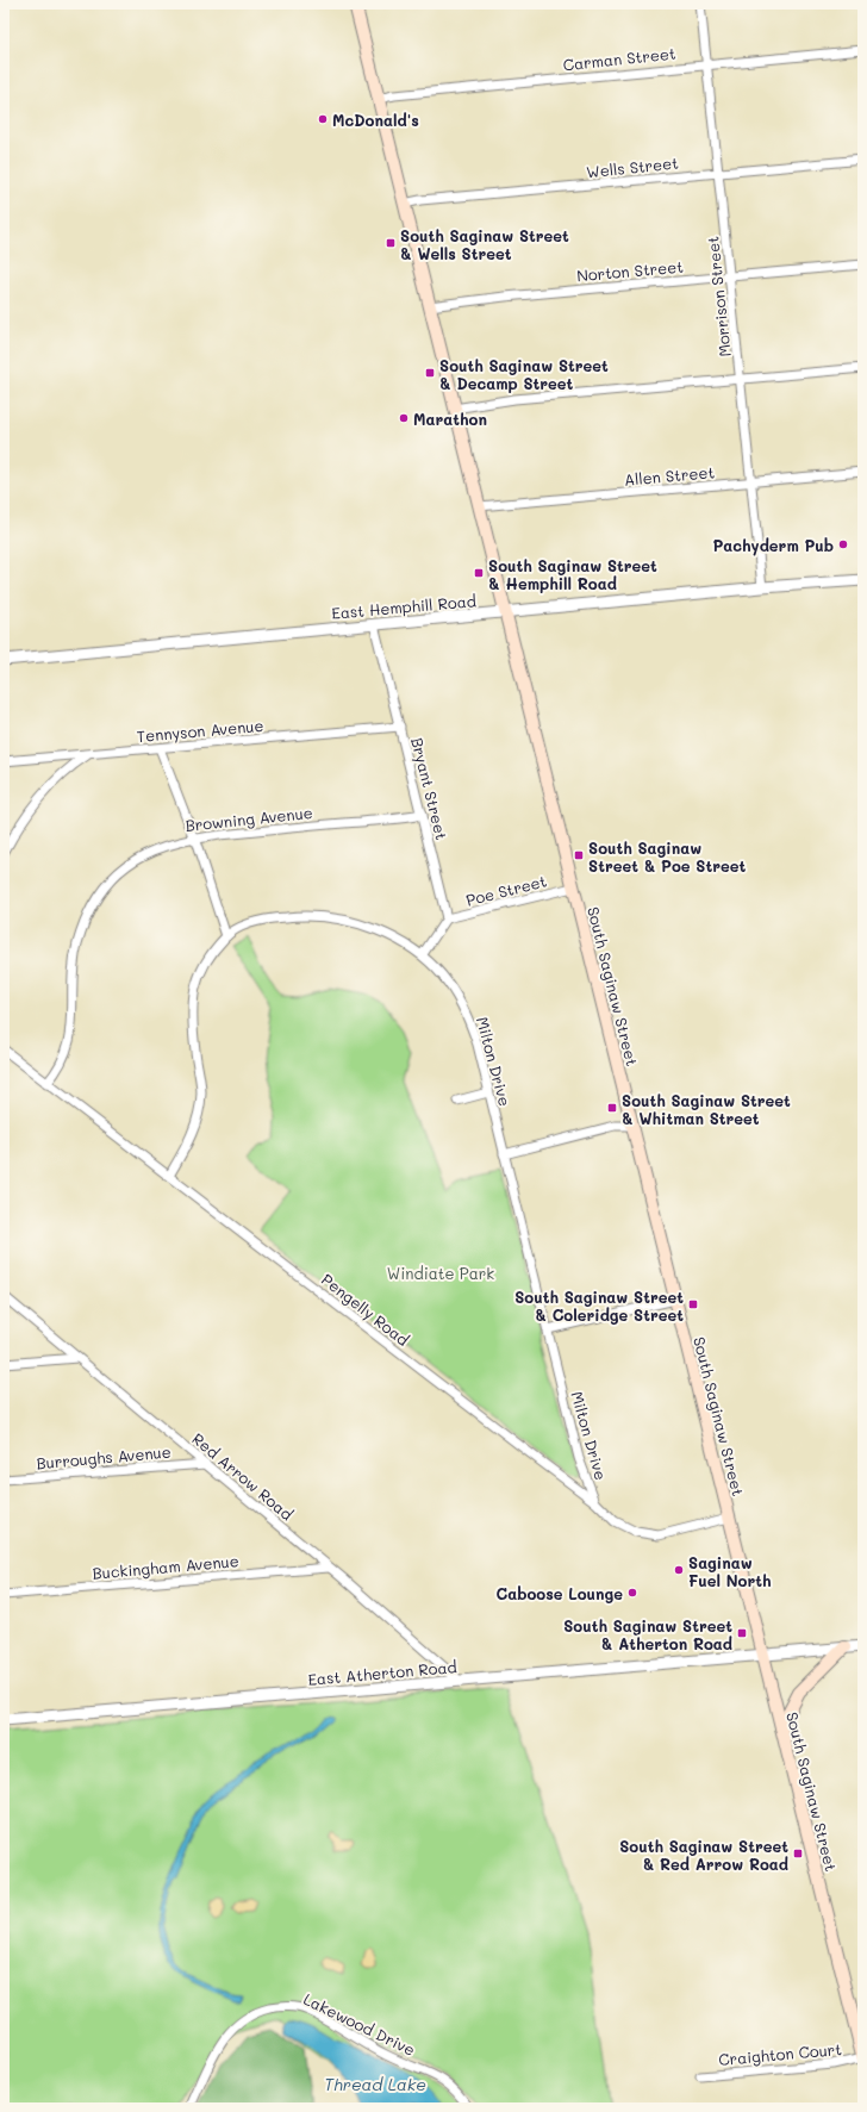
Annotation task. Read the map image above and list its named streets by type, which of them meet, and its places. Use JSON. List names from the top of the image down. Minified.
{"streets":{"main road":["South Saginaw Street"],"street":["Carman Street","Wells Street","Norton Street","Morrison Street","Allen Street","East Hemphill Road","Tennyson Avenue","Bryant Street","Browning Avenue","Poe Street","Milton Drive","Pengelly Road","Burroughs Avenue","Red Arrow Road","Buckingham Avenue","East Atherton Road","Lakewood Drive","Craighton Court"]},"crossings":[["Carman Street","Morrison Street"],["Carman Street","South Saginaw Street"],["Wells Street","Morrison Street"],["Wells Street","South Saginaw Street"],["Norton Street","Morrison Street"],["Norton Street","South Saginaw Street"],["Morrison Street","Allen Street"],["Morrison Street","East Hemphill Road"],["Allen Street","South Saginaw Street"],["East Hemphill Road","Bryant Street"],["East Hemphill Road","South Saginaw Street"],["Tennyson Avenue","Bryant Street"],["Bryant Street","Browning Avenue"],["Bryant Street","Poe Street"],["Browning Avenue","Pengelly Road"],["Poe Street","South Saginaw Street"],["South Saginaw Street","Pengelly Road"],["South Saginaw Street","East Atherton Road"],["South Saginaw Street","Craighton Court"],["Milton Drive","Pengelly Road"],["Burroughs Avenue","Red Arrow Road"],["Red Arrow Road","Buckingham Avenue"],["Red Arrow Road","East Atherton Road"]],"water":["Thread Lake"],"parks":["Windiate Park"],"places":{"other":["McDonald's","Marathon","Pachyderm Pub","Saginaw Fuel North","Caboose Lounge"],"transit":["South Saginaw Street & Wells Street","South Saginaw Street & Decamp Street","South Saginaw Street & Hemphill Road","South Saginaw Street & Poe Street","South Saginaw Street & Whitman Street","South Saginaw Street & Coleridge Street","South Saginaw Street & Atherton Road","South Saginaw Street & Red Arrow Road"]}}
